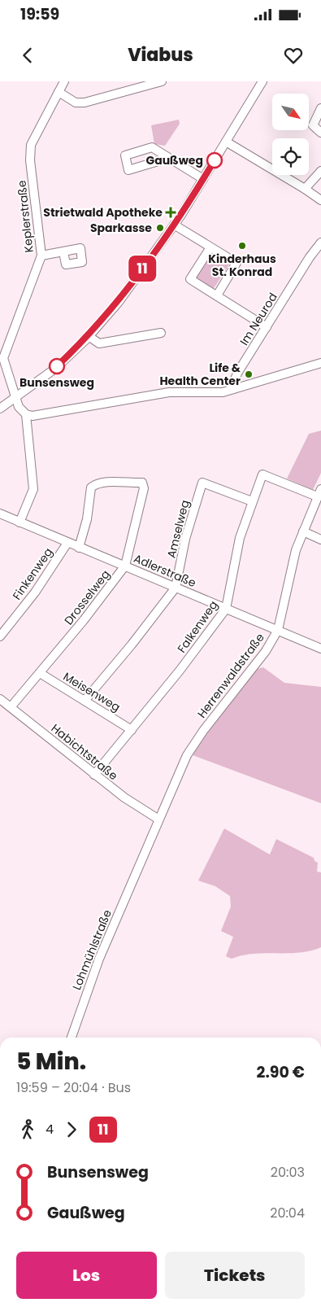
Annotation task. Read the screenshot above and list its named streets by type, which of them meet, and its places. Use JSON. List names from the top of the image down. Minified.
{"streets":{"street":["Keplerstraße","Im Neurod","Amselweg","Adlerstraße","Finkenweg","Drosselweg","Falkenweg","Herrenwaldstraße","Meisenweg","Habichtstraße","Lohmühlstraße"]},"crossings":[["Amselweg","Adlerstraße"],["Amselweg","Falkenweg"],["Amselweg","Meisenweg"],["Adlerstraße","Finkenweg"],["Adlerstraße","Drosselweg"],["Adlerstraße","Falkenweg"],["Adlerstraße","Herrenwaldstraße"],["Drosselweg","Meisenweg"],["Drosselweg","Habichtstraße"],["Falkenweg","Herrenwaldstraße"],["Falkenweg","Meisenweg"],["Falkenweg","Habichtstraße"],["Herrenwaldstraße","Habichtstraße"],["Herrenwaldstraße","Lohmühlstraße"]],"places":{"other":["Gaußweg","Sparkasse","Kinderhaus St. Konrad","Bunsensweg","Life & Health Center"],"health":["Strietwald Apotheke"]},"lines":["bus line 11"],"north":"bottom right","page":{"status":"19:59","header":"Viabus","on_map":"11","heading":["5 Min.","19:59 – 20:04 · Bus","2.90 €"],"legs":["4","11"],"list":[{"name":"Bunsensweg","value":"20:03"},{"name":"Gaußweg","value":"20:04"}],"buttons":["Los","Tickets"]}}
